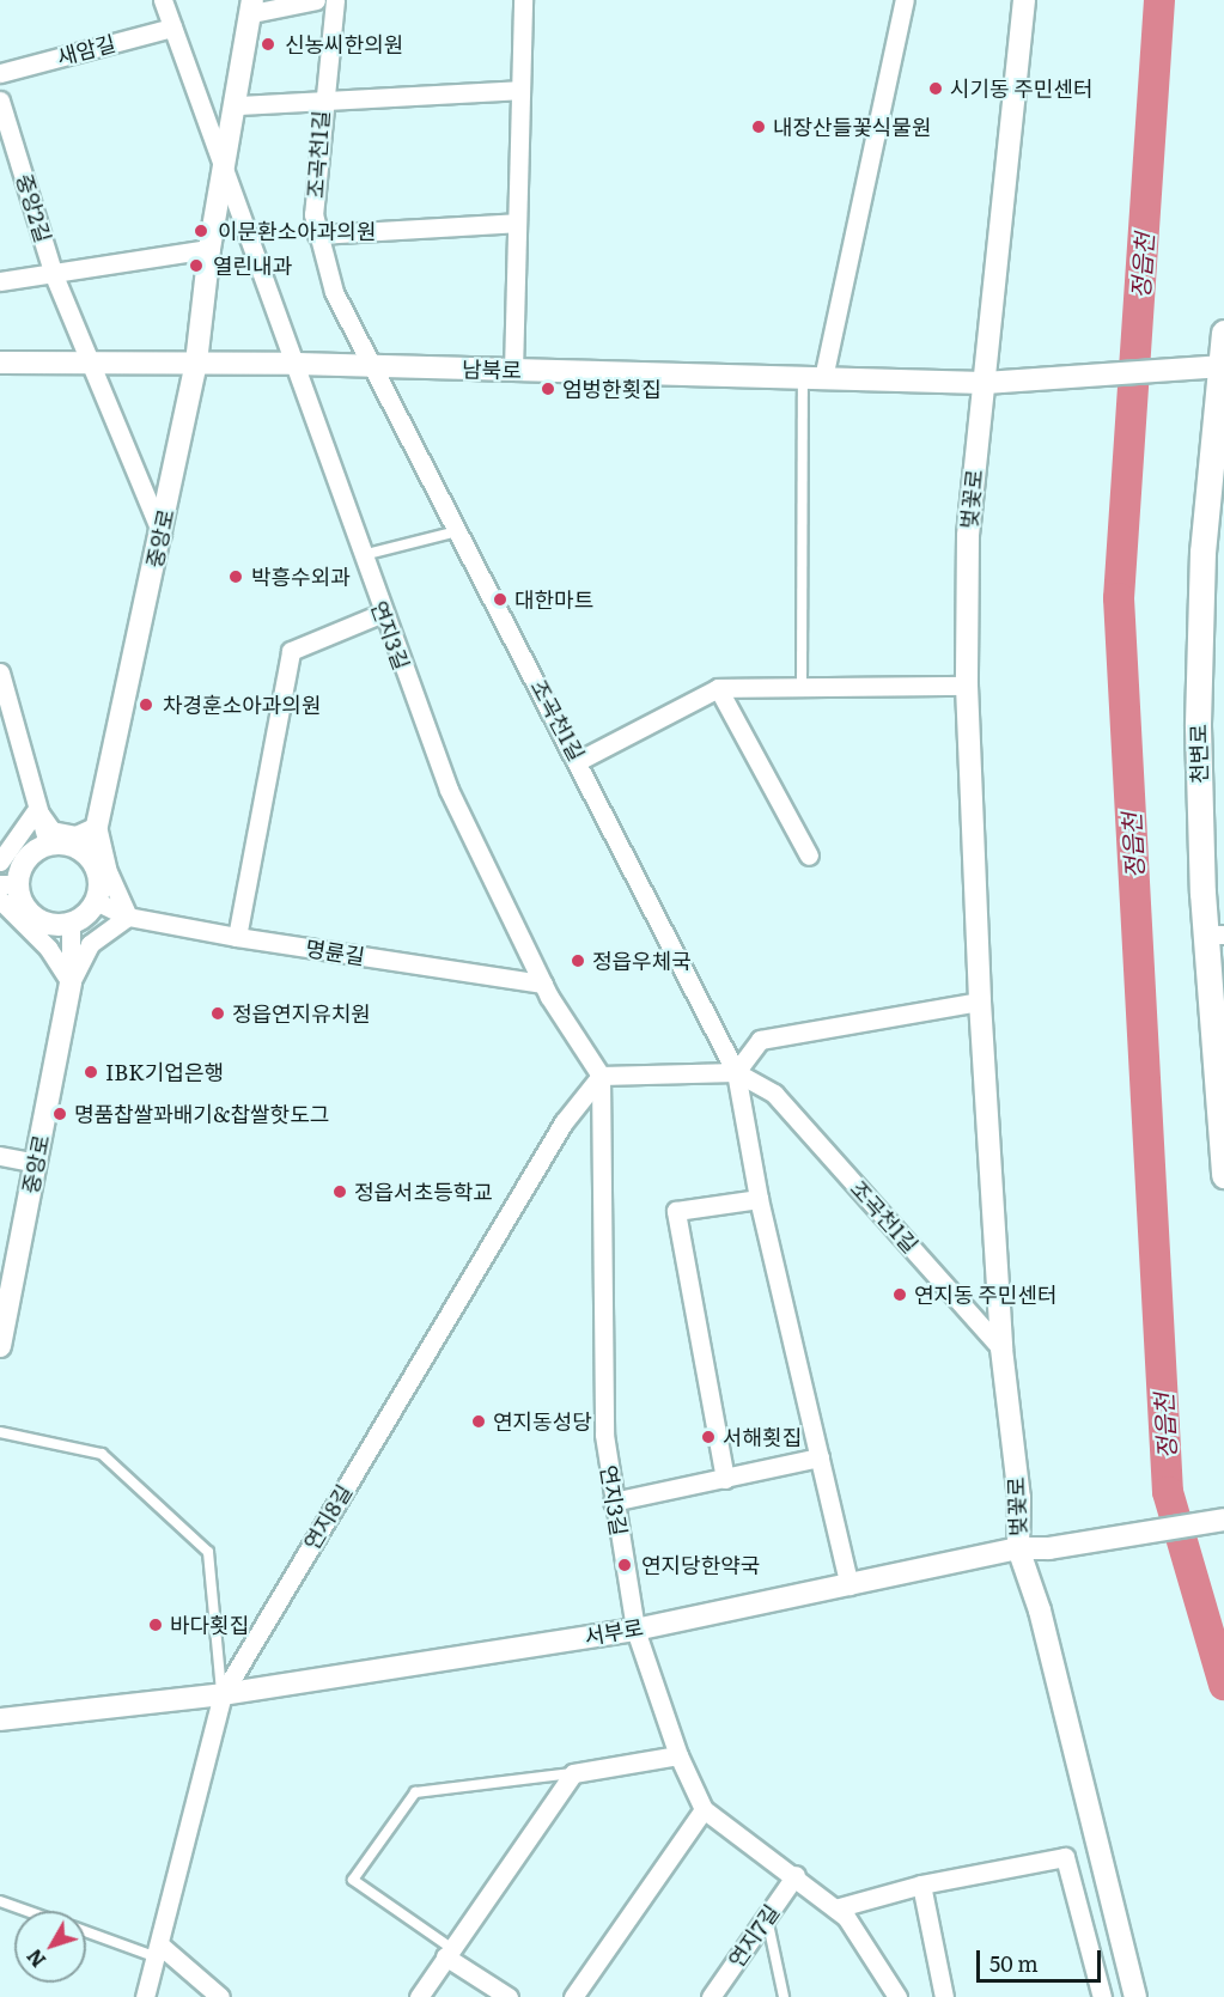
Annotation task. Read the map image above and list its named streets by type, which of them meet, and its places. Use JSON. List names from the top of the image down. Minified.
{"streets":{"main road":["천변로"],"street":["새암길","조곡천1길","중앙2길","남북로","벚꽃로","중앙로","연지3길","명륜길","연지8길","서부로","연지7길"]},"crossings":[["조곡천1길","남북로"],["조곡천1길","벚꽃로"],["중앙2길","남북로"],["중앙2길","중앙로"],["남북로","벚꽃로"],["남북로","중앙로"],["남북로","연지3길"],["남북로","천변로"],["벚꽃로","서부로"],["중앙로","연지3길"],["연지3길","명륜길"],["연지3길","연지8길"],["연지3길","서부로"],["연지3길","연지7길"],["연지8길","서부로"]],"water":["정읍천"],"places":["신농씨한의원","시기동 주민센터","내장산들꽃식물원","이문환소아과의원","열린내과","엄벙한횟집","박흥수외과","대한마트","차경훈소아과의원","정읍우체국","정읍연지유치원","IBK기업은행","명품찹쌀꽈배기&찹쌀핫도그","정읍서초등학교","연지동 주민센터","연지동성당","서해횟집","연지당한약국","바다횟집"],"scale_bar":"50 m","north":"bottom left"}
